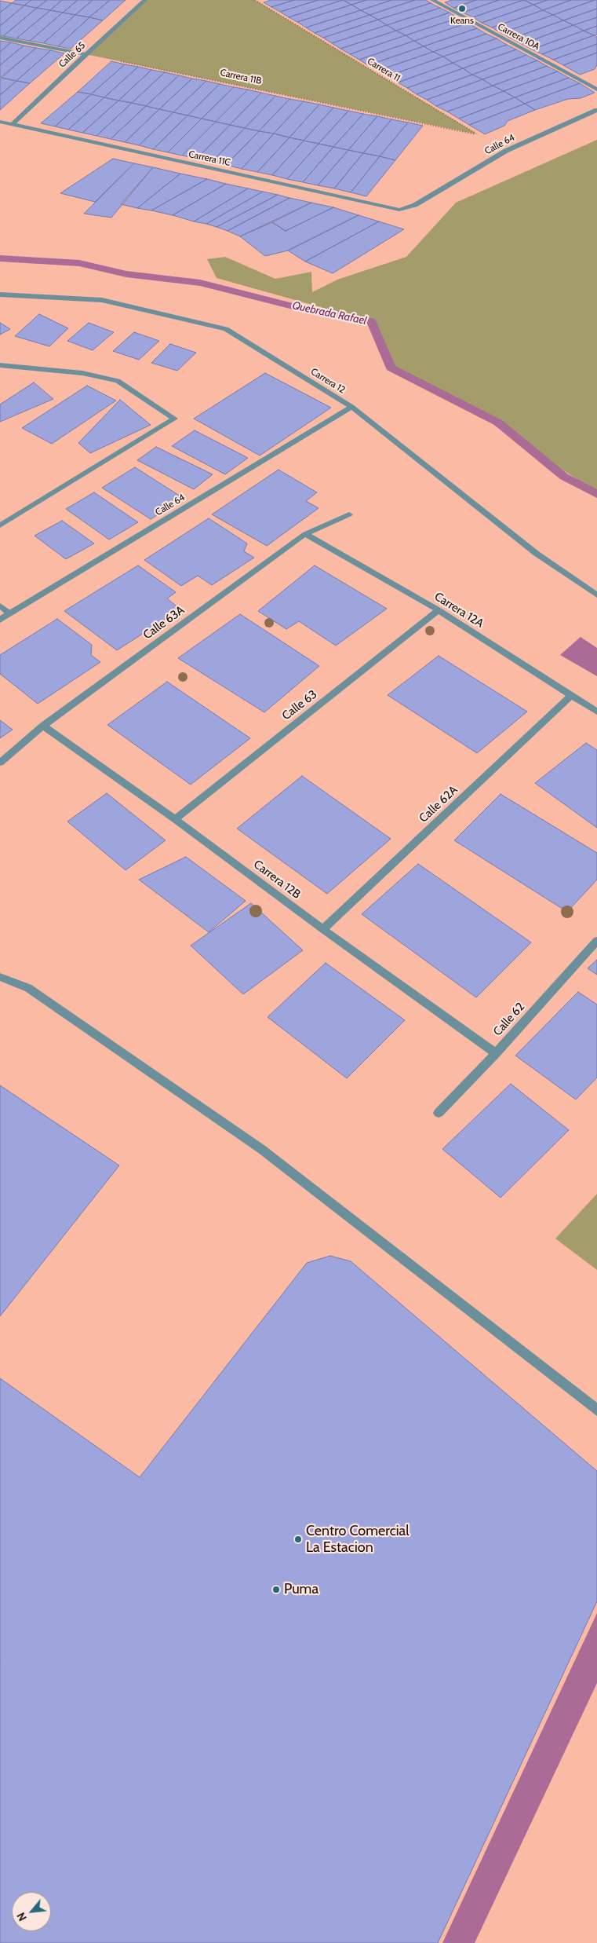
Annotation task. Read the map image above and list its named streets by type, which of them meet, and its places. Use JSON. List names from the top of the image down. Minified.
{"streets":{"street":["Carrera 10A","Calle 65","Calle 64","Carrera 11C","Carrera 12","Carrera 12A","Calle 63A","Calle 63","Calle 62A","Carrera 12B","Calle 62"],"path":["Carrera 11","Carrera 11B"]},"crossings":[["Calle 65","Carrera 11B"],["Calle 65","Carrera 11C"],["Carrera 11","Carrera 11B"],["Calle 64","Carrera 11C"],["Calle 64","Carrera 12"],["Carrera 12A","Calle 63A"],["Carrera 12A","Calle 63"],["Carrera 12A","Calle 62A"],["Calle 63A","Carrera 12B"],["Calle 63","Carrera 12B"],["Calle 62A","Carrera 12B"],["Carrera 12B","Calle 62"]],"water":["Quebrada Rafael"],"places":["Keans","Centro Comercial La Estacion","Puma"],"north":"bottom left"}
